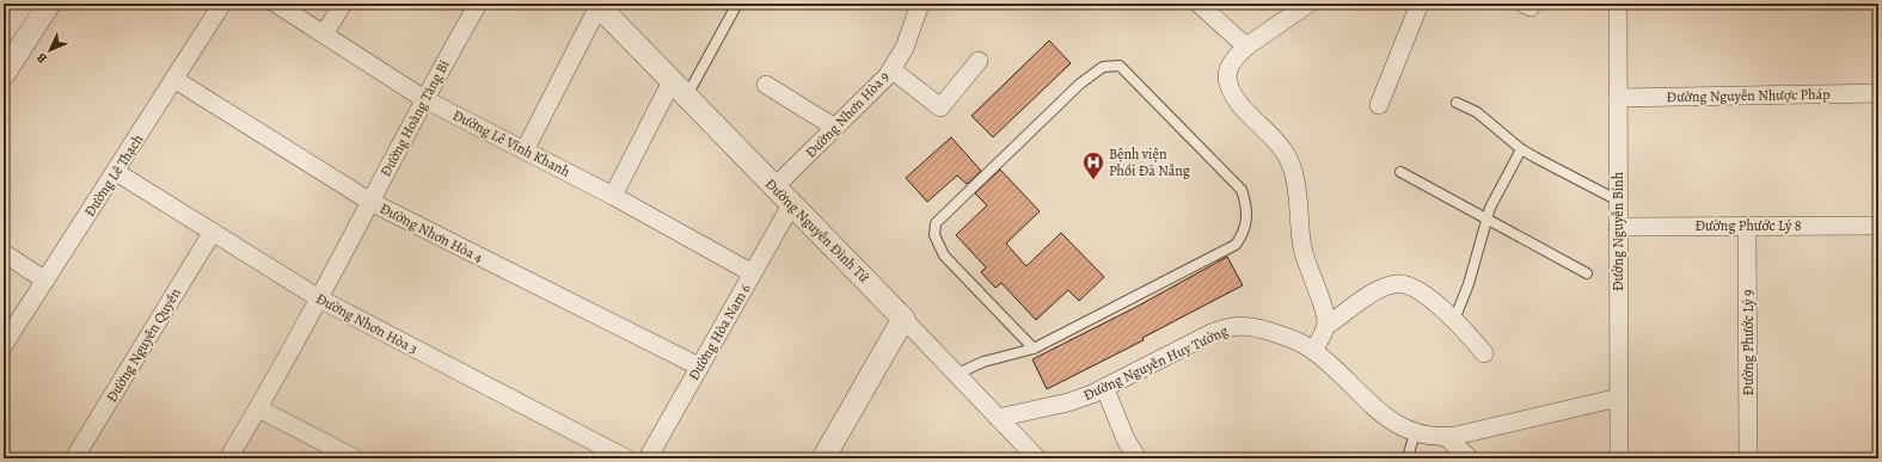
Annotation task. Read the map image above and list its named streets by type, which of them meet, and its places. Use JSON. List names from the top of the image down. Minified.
{"streets":{"street":["Đường Nguyễn Nhược Pháp","Đường Nhơn Hòa 9","Đường Hoàng Tăng Bí","Đường Lê Vĩnh Khanh","Đường Lê Thạch","Đường Phước Lý 8","Đường Nguyễn Đình Tứ","Đường Nguyễn Bính","Đường Nhơn Hòa 4","Đường Nhơn Hòa 3","Đường Hòa Nam 6","Đường Phước Lý 9","Đường Nguyễn Quyền","Đường Nguyễn Huy Tưởng"]},"crossings":[["Đường Nguyễn Nhược Pháp","Đường Nguyễn Bính"],["Đường Nhơn Hòa 9","Đường Nguyễn Đình Tứ"],["Đường Hoàng Tăng Bí","Đường Lê Vĩnh Khanh"],["Đường Hoàng Tăng Bí","Đường Nhơn Hòa 4"],["Đường Hoàng Tăng Bí","Đường Nhơn Hòa 3"],["Đường Lê Vĩnh Khanh","Đường Hòa Nam 6"],["Đường Lê Thạch","Đường Nhơn Hòa 4"],["Đường Lê Thạch","Đường Nhơn Hòa 3"],["Đường Phước Lý 8","Đường Nguyễn Bính"],["Đường Phước Lý 8","Đường Phước Lý 9"],["Đường Nguyễn Đình Tứ","Đường Hòa Nam 6"],["Đường Nguyễn Đình Tứ","Đường Nguyễn Huy Tưởng"],["Đường Nguyễn Bính","Đường Nguyễn Huy Tưởng"],["Đường Nhơn Hòa 4","Đường Hòa Nam 6"],["Đường Nhơn Hòa 3","Đường Nguyễn Quyền"]],"places":{"hospital":["Bệnh viện Phổi Đà Nẵng"]},"north":"bottom left"}
